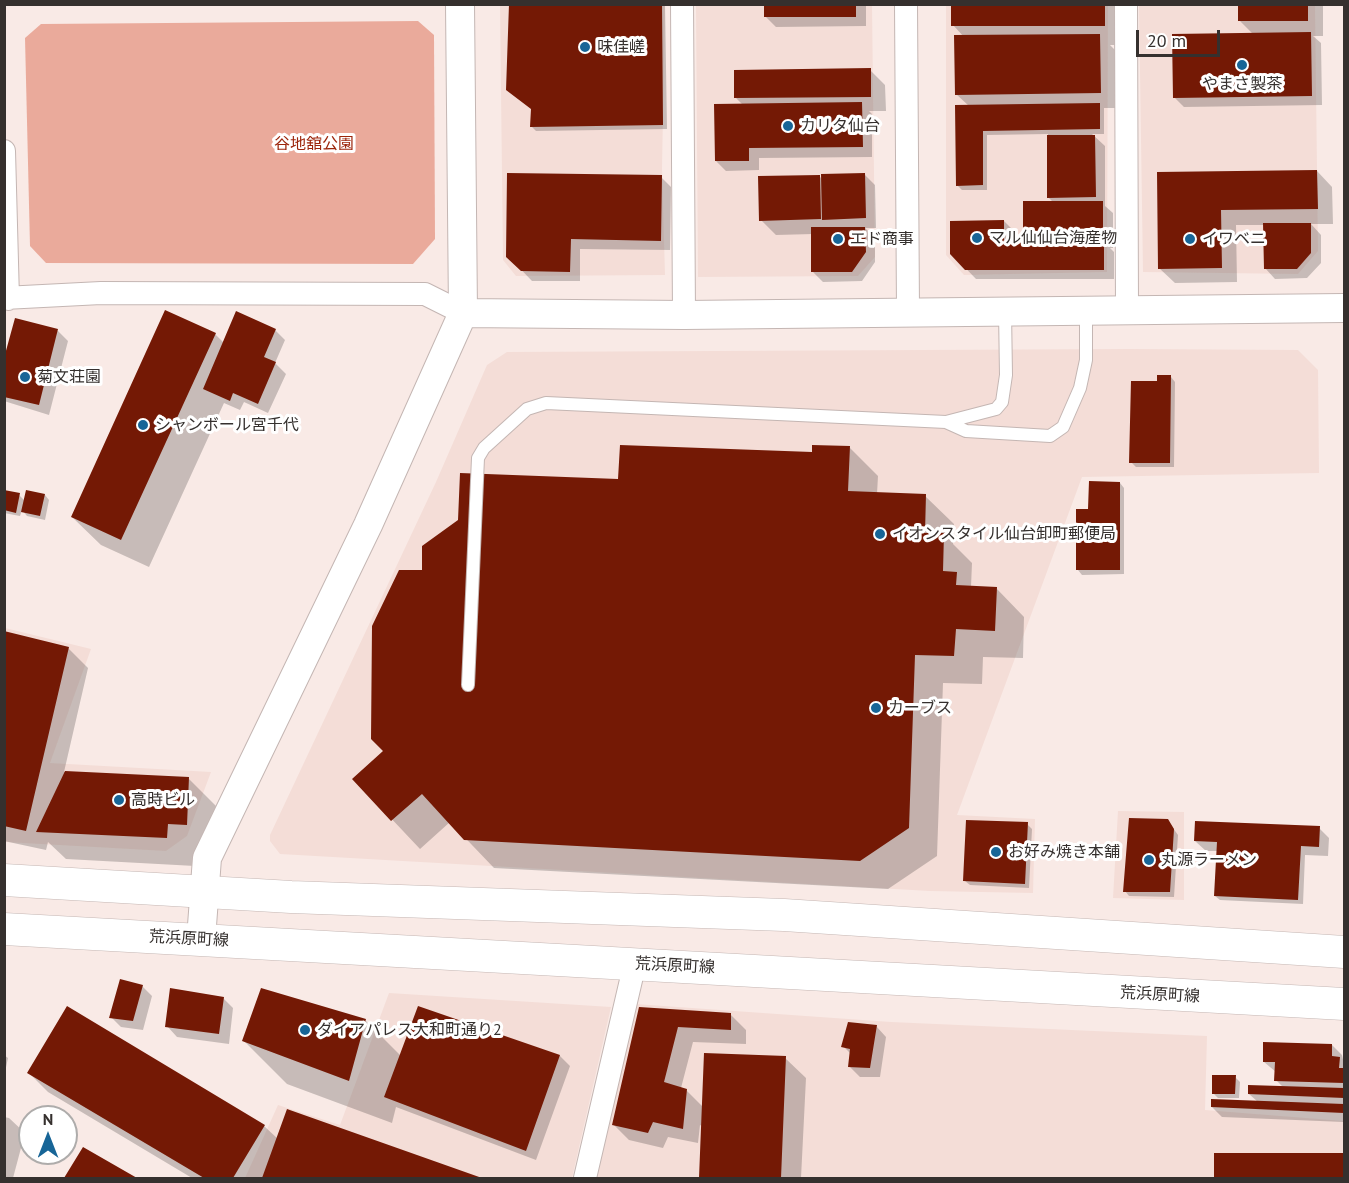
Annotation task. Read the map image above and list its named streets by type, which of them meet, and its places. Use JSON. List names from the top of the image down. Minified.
{"streets":{"main road":["荒浜原町線"]},"parks":["谷地舘公園"],"places":["味佳嵯","やまさ製茶","カリタ仙台","マル仙仙台海産物","エド商事","イワベニ","菊文荘園","シャンボール宮千代","イオンスタイル仙台卸町郵便局","カーブス","高時ビル","お好み焼き本舗","丸源ラーメン","ダイアパレス大和町通り2"],"scale_bar":"20 m","north":"top"}
